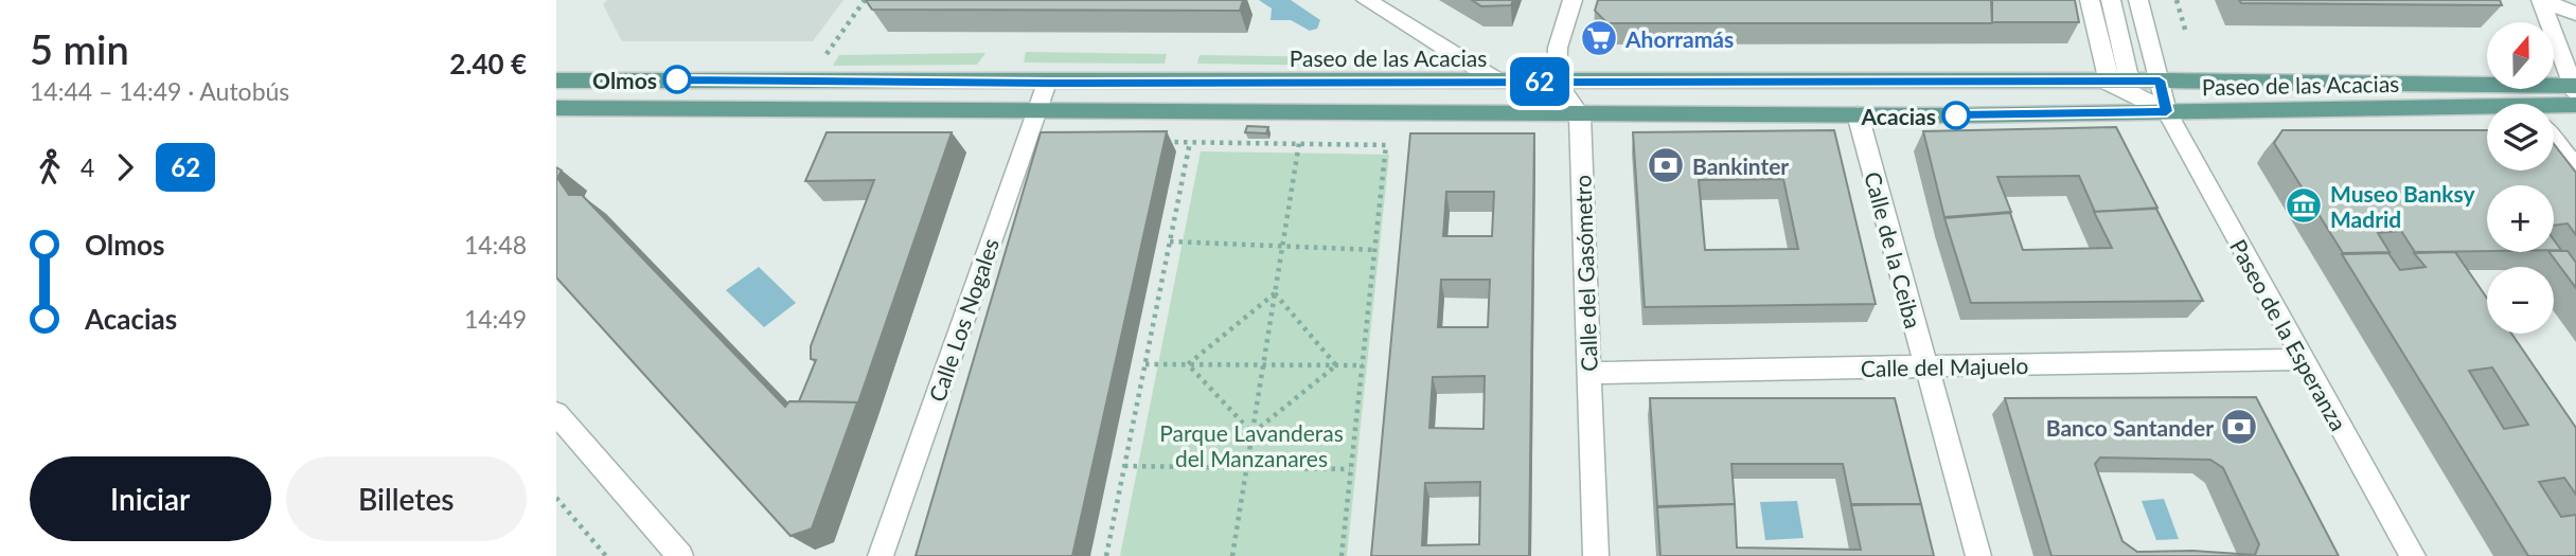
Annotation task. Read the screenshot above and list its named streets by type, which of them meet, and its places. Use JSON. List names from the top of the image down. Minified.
{"streets":{"main road":["Paseo de las Acacias"],"street":["Calle de la Ceiba","Calle del Gasómetro","Calle Los Nogales","Paseo de la Esperanza","Calle del Majuelo"]},"crossings":[["Paseo de las Acacias","Calle de la Ceiba"],["Paseo de las Acacias","Calle del Gasómetro"],["Paseo de las Acacias","Calle Los Nogales"],["Paseo de las Acacias","Paseo de la Esperanza"],["Calle de la Ceiba","Calle del Majuelo"],["Calle del Gasómetro","Calle del Majuelo"],["Paseo de la Esperanza","Calle del Majuelo"]],"parks":["Parque Lavanderas del Manzanares"],"places":{"supermarket":["Ahorramás"],"other":["Olmos","Acacias"],"bank":["Bankinter","Banco Santander"],"museum":["Museo Banksy Madrid"]},"lines":["bus line 62"],"north":"top","page":{"heading":["5 min","14:44 – 14:49 · Autobús","2.40 €"],"on_map":"62","map_buttons":["+","−"],"legs":["4","62"],"list":[{"name":"Olmos","value":"14:48"},{"name":"Acacias","value":"14:49"}],"buttons":["Iniciar","Billetes"]}}
